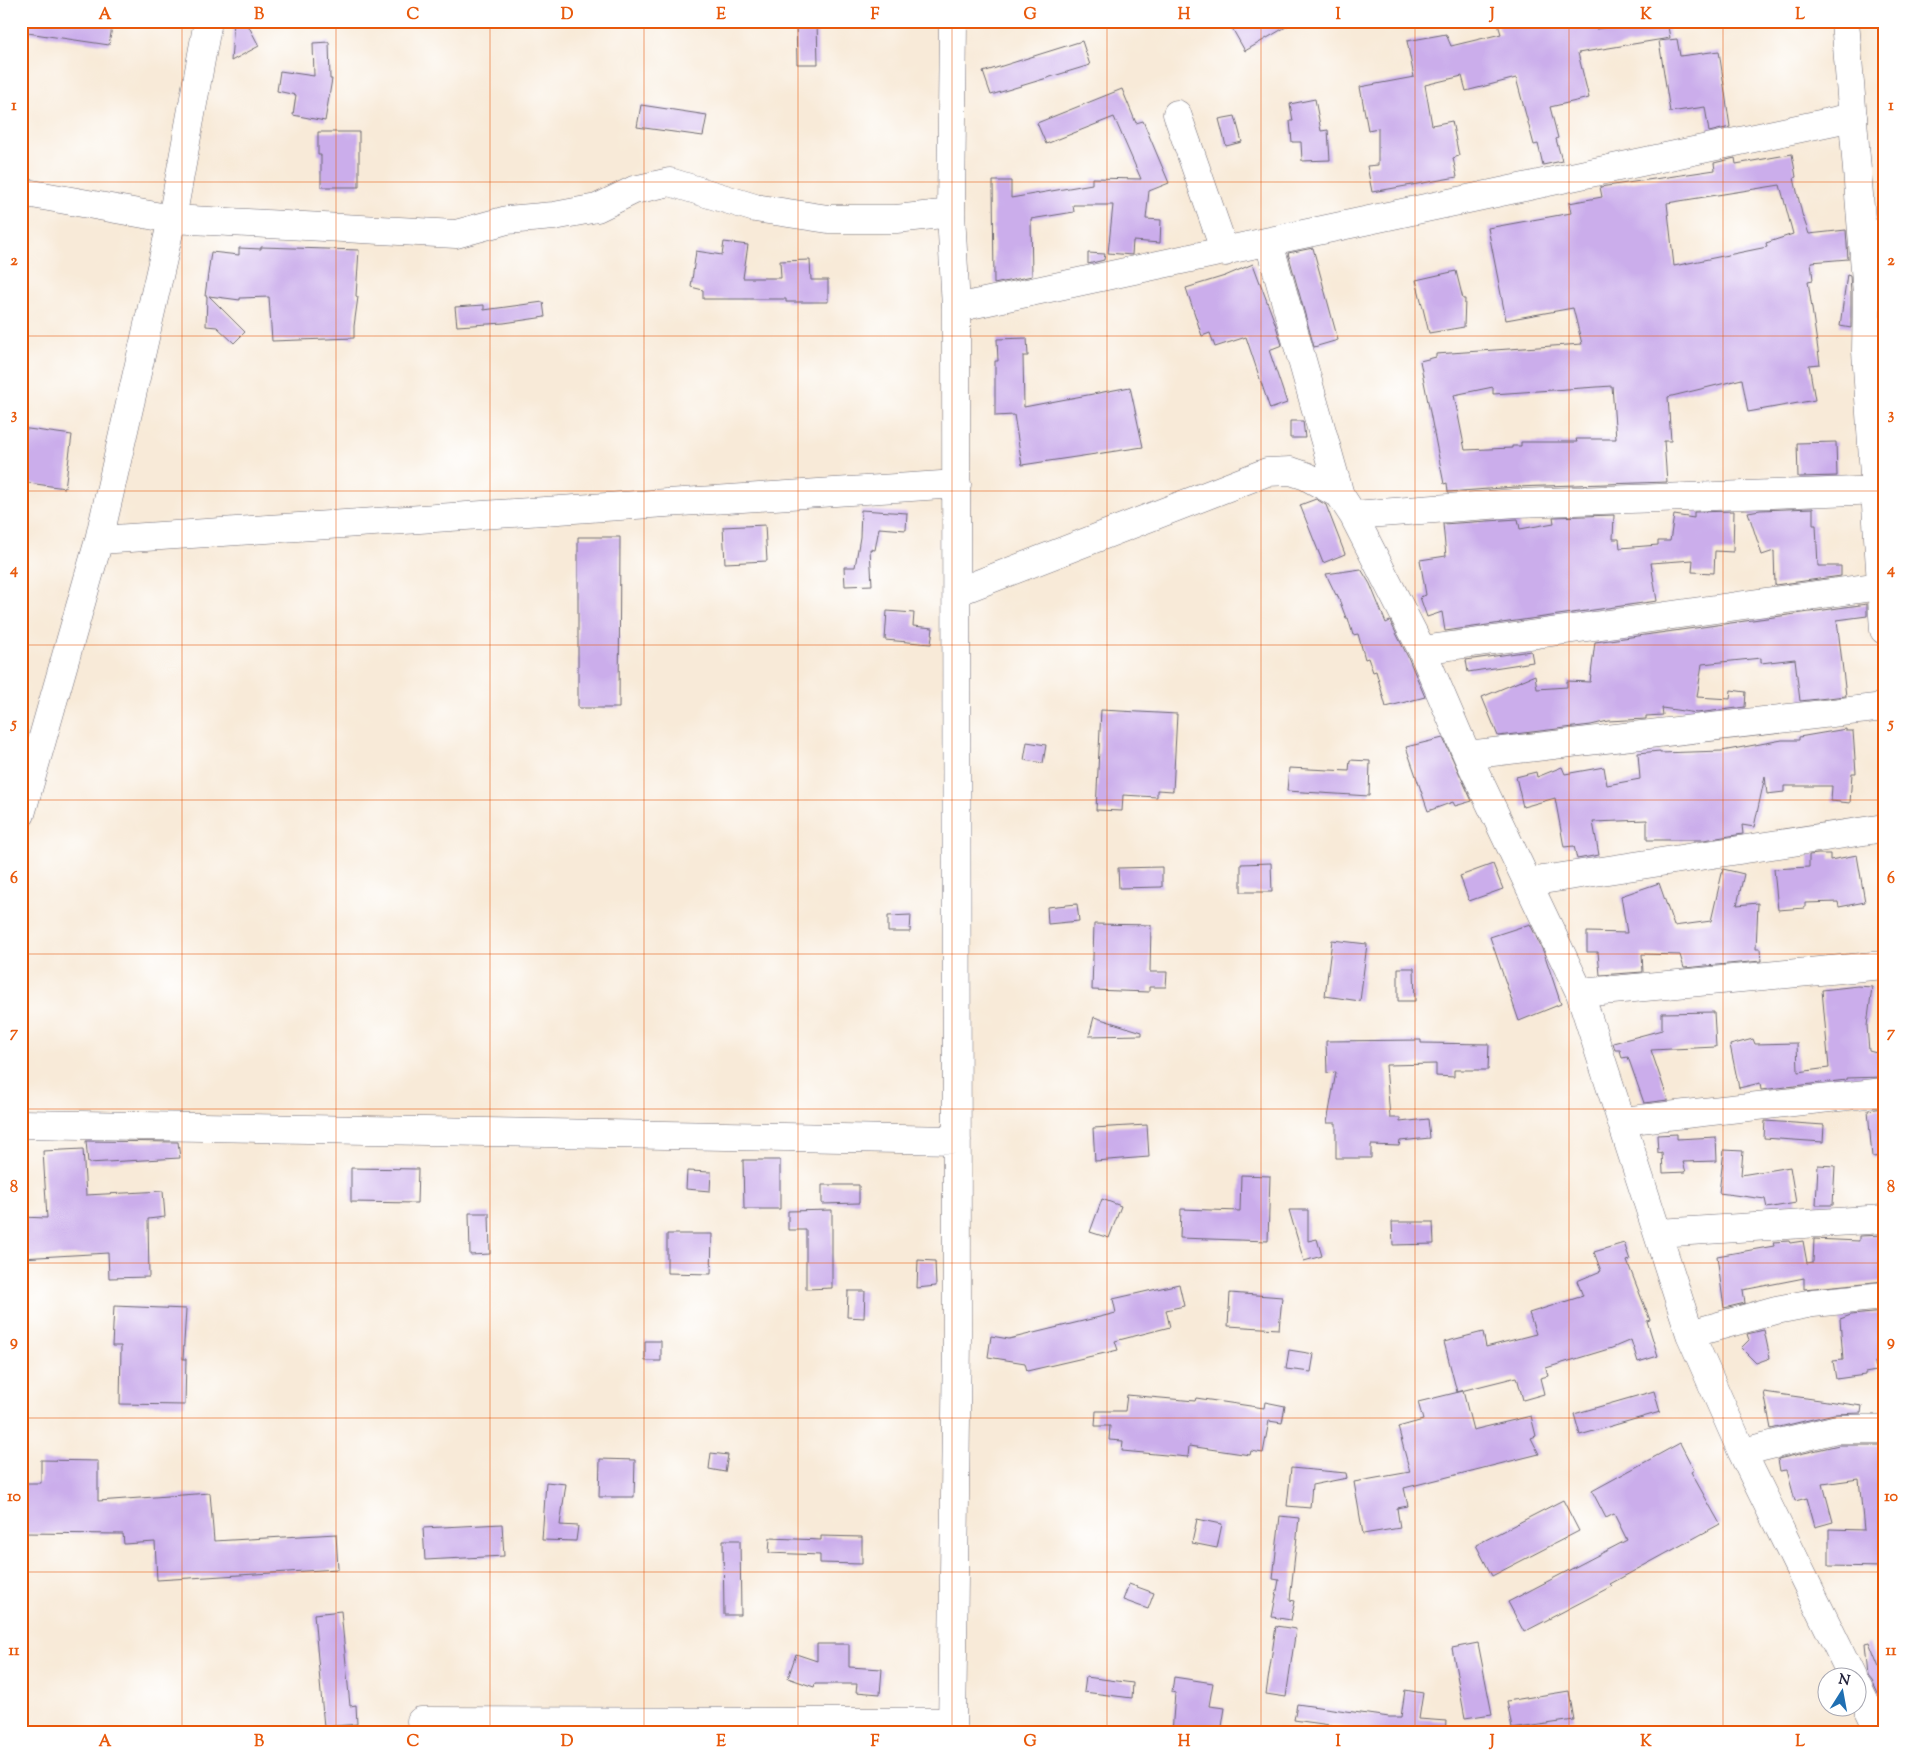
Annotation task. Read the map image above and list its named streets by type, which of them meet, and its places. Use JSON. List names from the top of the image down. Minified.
{"north":"top","grid":{"columns":["A","B","C","D","E","F","G","H","I","J","K","L"],"rows":["1","2","3","4","5","6","7","8","9","10","11"]}}
